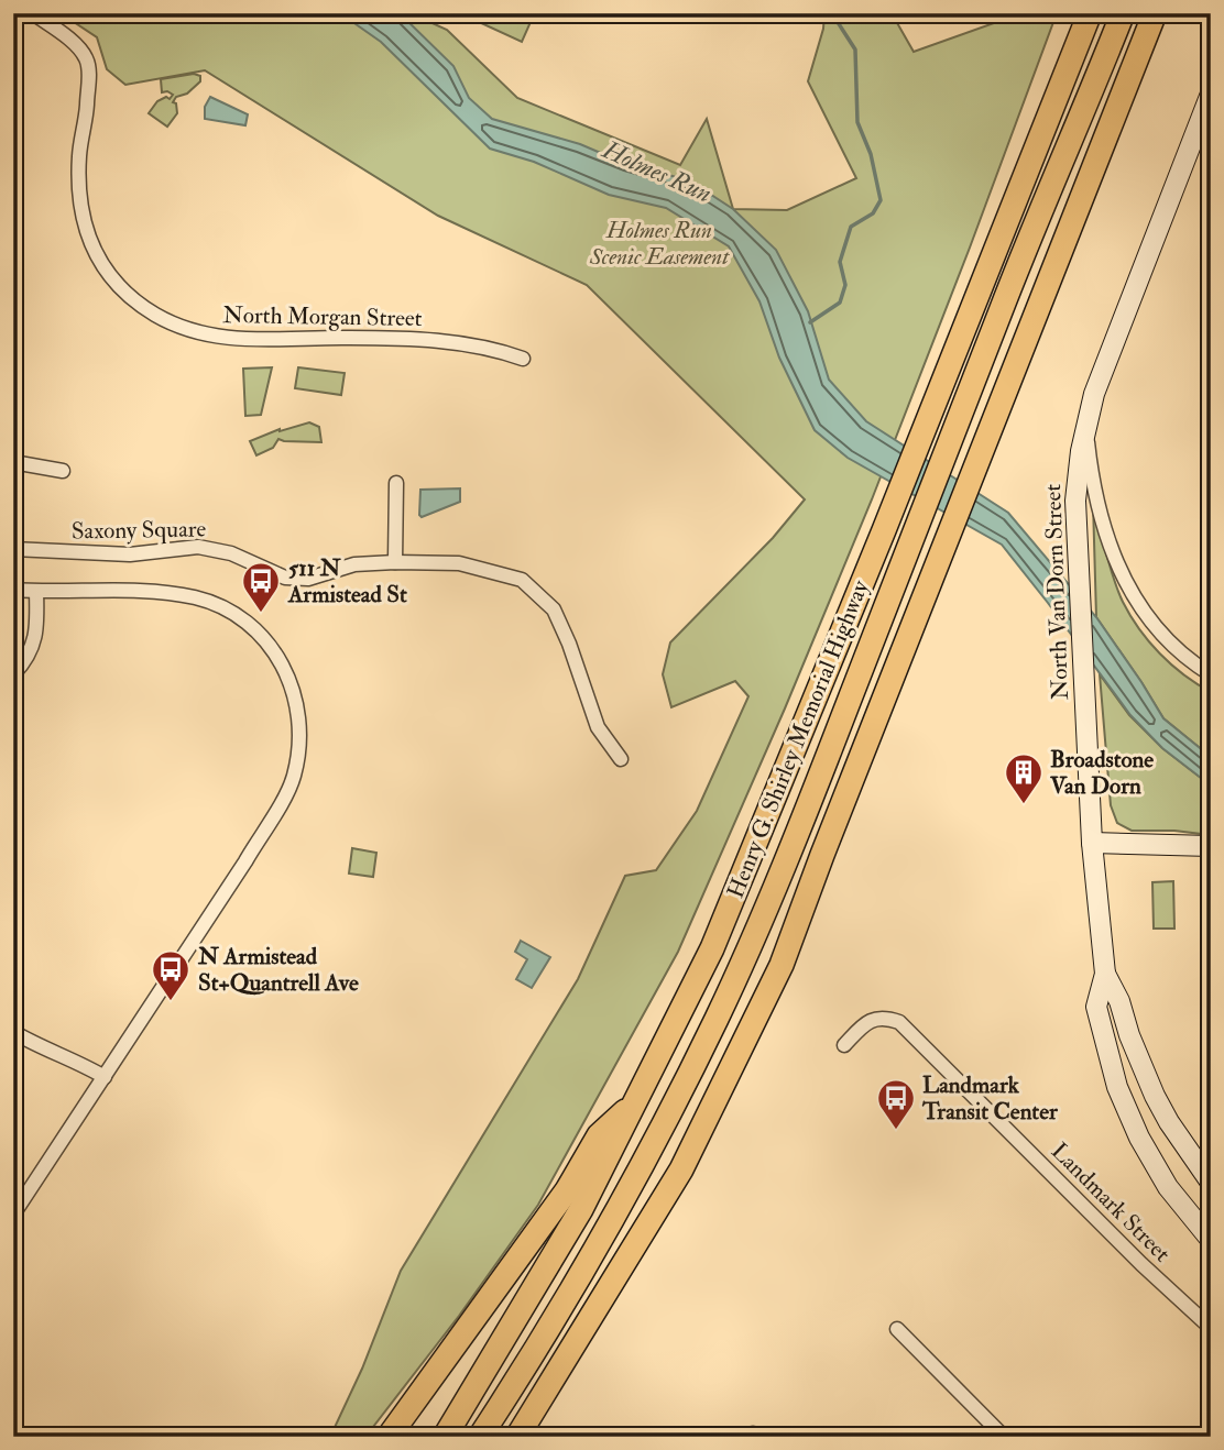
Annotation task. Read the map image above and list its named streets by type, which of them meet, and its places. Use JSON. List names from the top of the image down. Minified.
{"streets":{"highway":["Henry G. Shirley Memorial Highway"],"main road":["North Van Dorn Street"],"street":["North Morgan Street","Saxony Square","Landmark Street"]},"water":["Holmes Run"],"parks":["Holmes Run Scenic Easement"],"places":{"bus stop":["511 N Armistead St","N Armistead St+Quantrell Ave","Landmark Transit Center"],"building":["Broadstone Van Dorn"]}}
